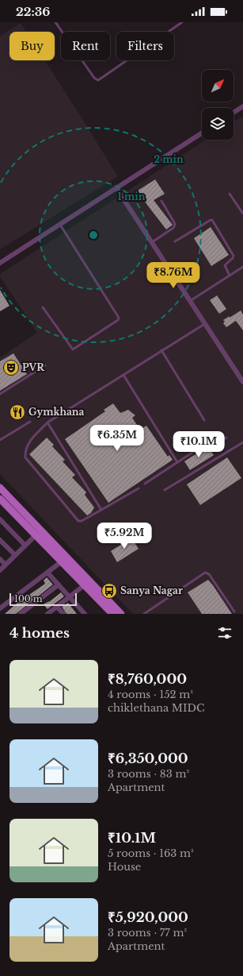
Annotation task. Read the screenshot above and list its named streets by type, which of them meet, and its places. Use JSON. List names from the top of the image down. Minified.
{"places":{"theatre":["PVR"],"restaurant":["Gymkhana"],"bus stop":["Sanya Nagar"]},"scale_bar":"100 m","north":"top right","page":{"status":"22:36","chip":["Buy","Rent","Filters"],"price":["₹8.76M","₹6.35M","₹10.1M","₹5.92M"],"scale":"100 m","heading":"4 homes","list":[{"name":"₹8,760,000","note":"4 rooms · 152 m² · chiklethana MIDC"},{"name":"₹6,350,000","note":"3 rooms · 83 m² · Apartment"},{"name":"₹10.1M","note":"5 rooms · 163 m² · House"},{"name":"₹5,920,000","note":"3 rooms · 77 m² · Apartment"}]},"rings":["2 min","1 min"]}
